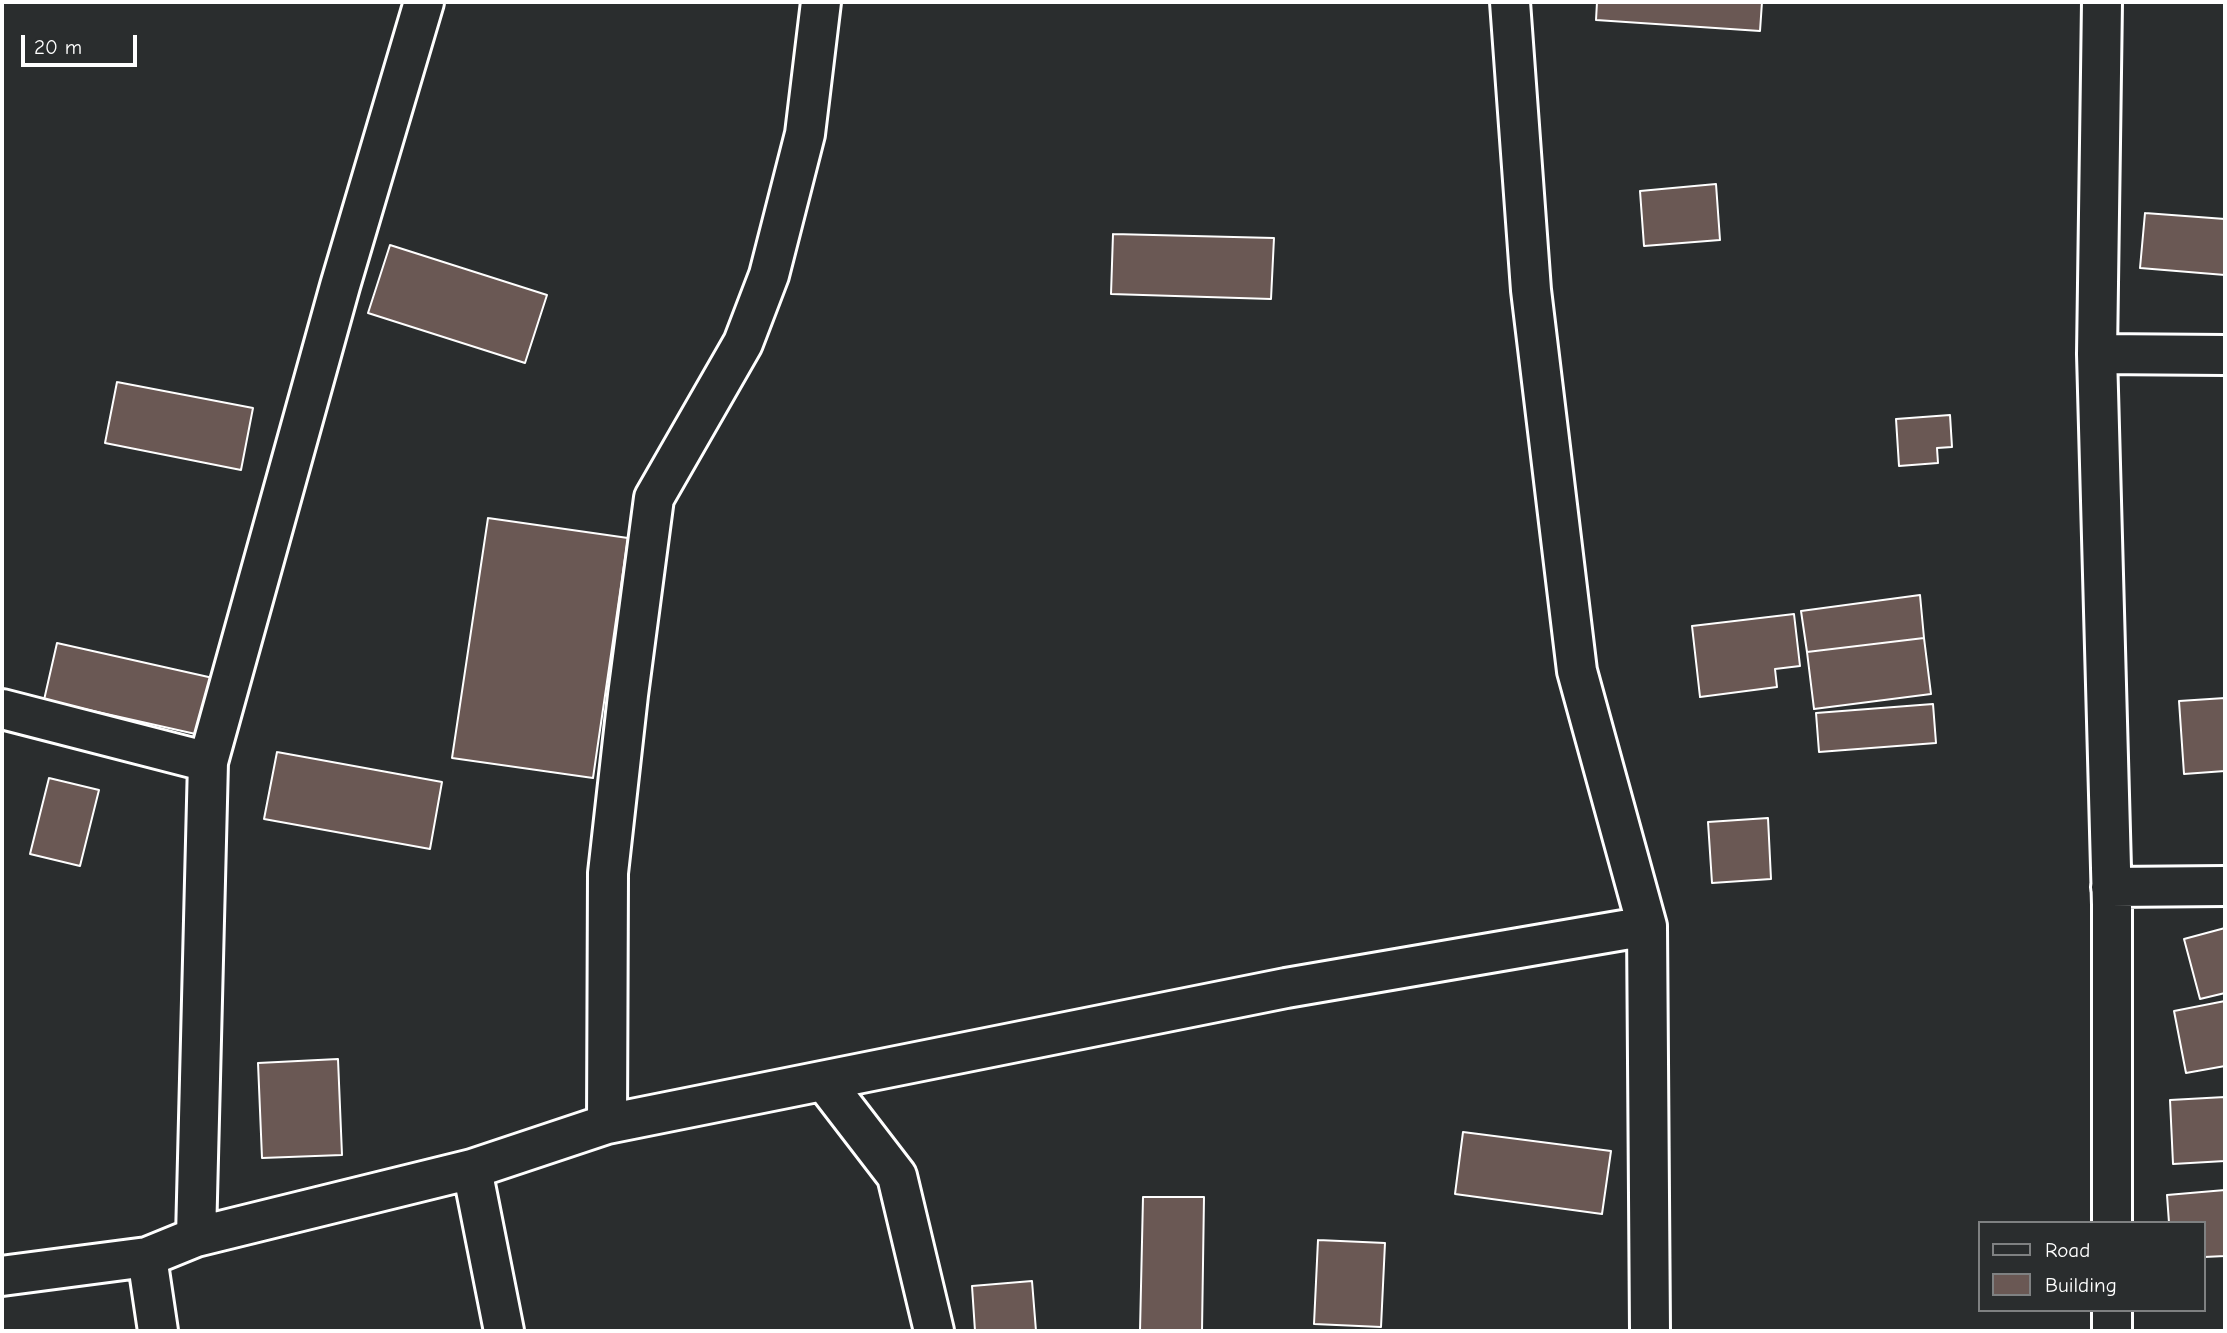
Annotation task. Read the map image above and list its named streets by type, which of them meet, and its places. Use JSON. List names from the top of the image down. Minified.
{"legend":["Road","Building"],"scale_bar":"20 m"}
